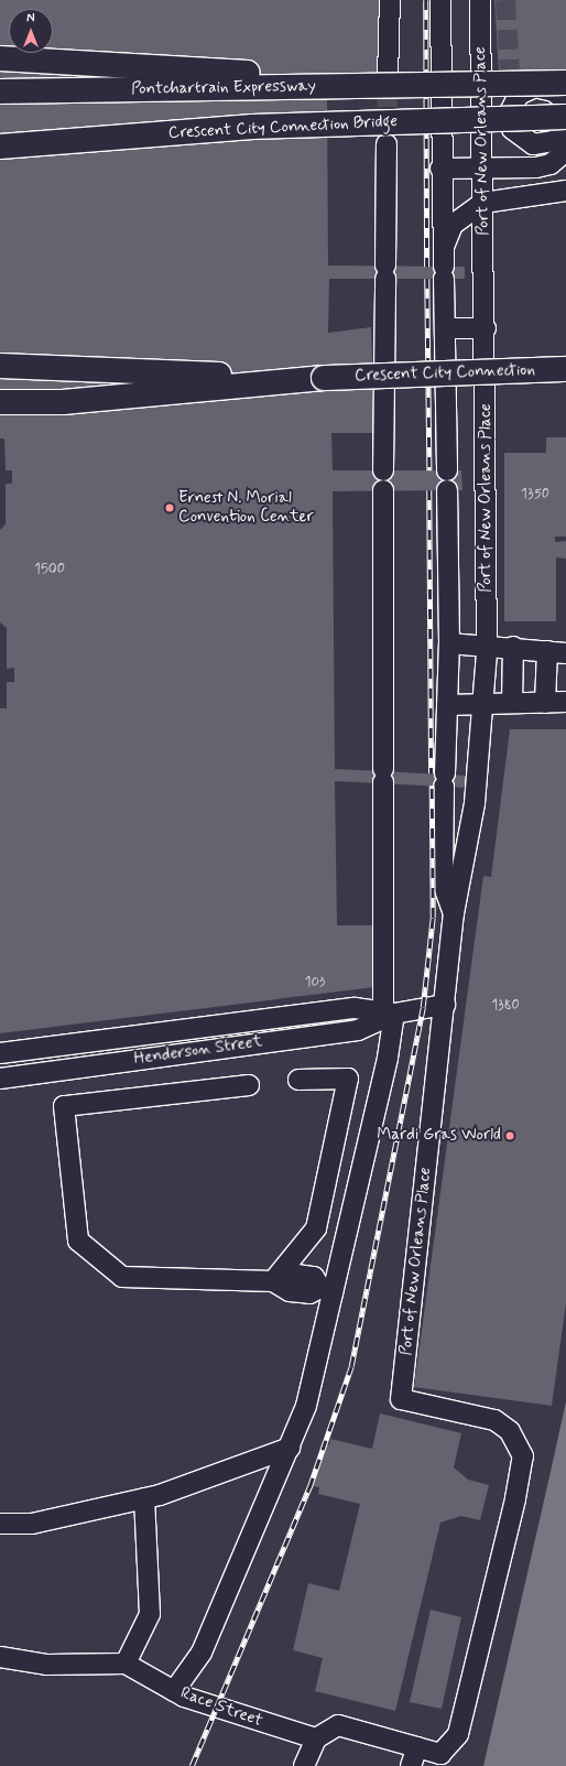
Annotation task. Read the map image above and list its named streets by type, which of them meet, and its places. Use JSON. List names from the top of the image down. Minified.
{"streets":{"highway":["Pontchartrain Expressway","Crescent City Connection Bridge","Crescent City Connection"],"street":["Port of New Orleans Place","Henderson Street","Race Street"]},"crossings":[["Port of New Orleans Place","Henderson Street"]],"places":["Ernest N. Morial Convention Center","Mardi Gras World"],"house_numbers":["1350","1500","103","1380"],"north":"top"}
